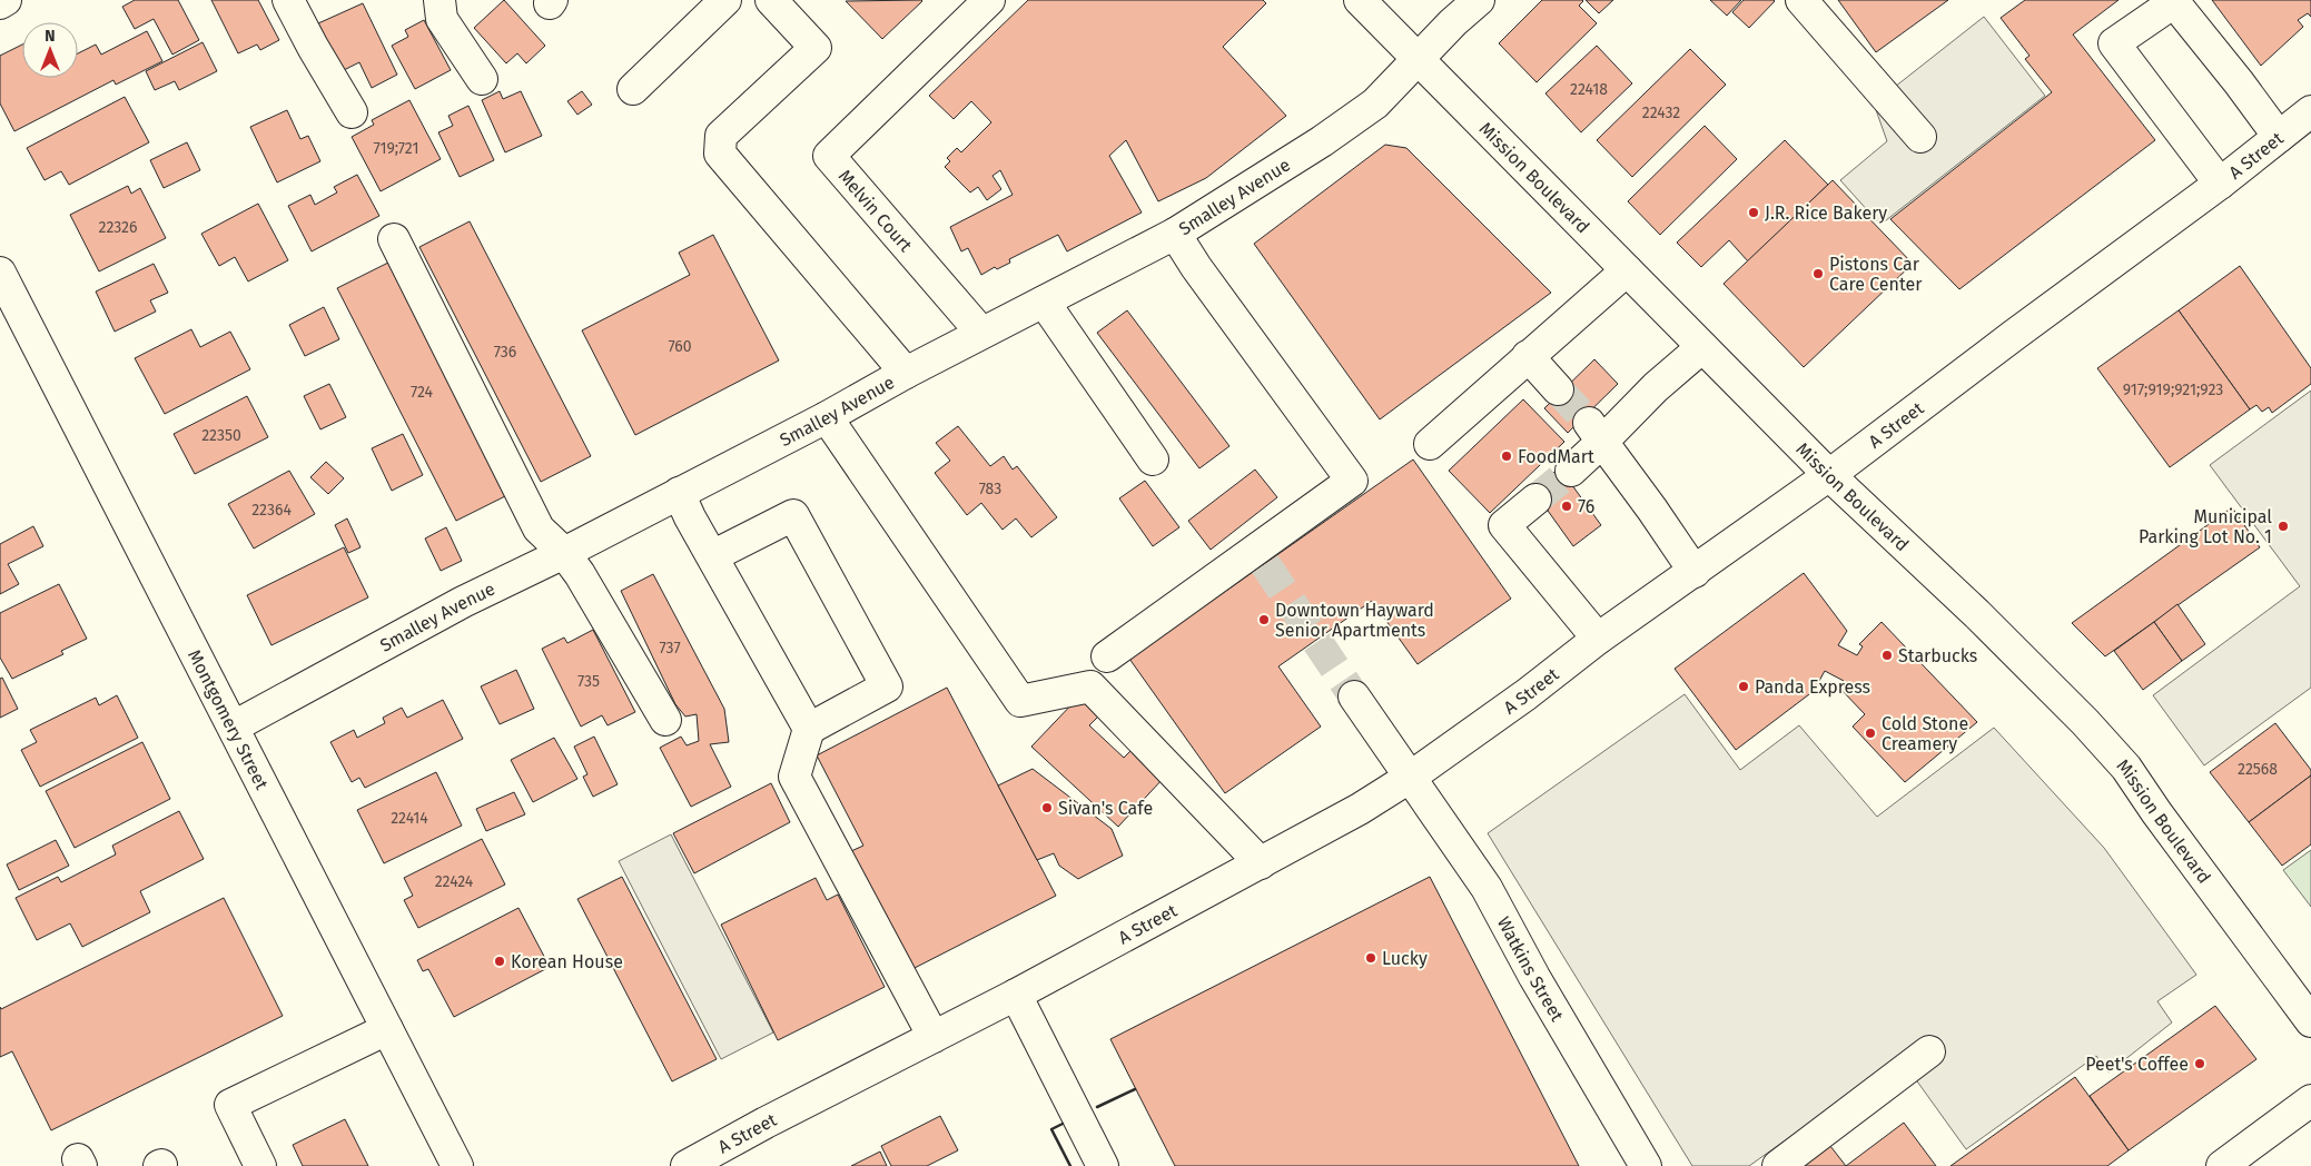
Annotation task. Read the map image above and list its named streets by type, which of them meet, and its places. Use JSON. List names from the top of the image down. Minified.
{"streets":{"main road":["A Street","Mission Boulevard","Smalley Avenue","Melvin Court","Montgomery Street","Watkins Street"]},"crossings":[["A Street","Mission Boulevard"],["A Street","Watkins Street"],["Mission Boulevard","Smalley Avenue"],["Smalley Avenue","Melvin Court"],["Smalley Avenue","Montgomery Street"]],"places":["J.R. Rice Bakery","Pistons Car Care Center","FoodMart","76","Municipal Parking Lot No. 1","Downtown Hayward Senior Apartments","Starbucks","Panda Express","Cold Stone Creamery","Sivan's Cafe","Lucky","Korean House","Peet's Coffee"],"house_numbers":["22418","22432","719;721","22326","760","736","917;919;921;923","724","22350","783","22364","737","735","22568","22414","22424"],"north":"top"}
